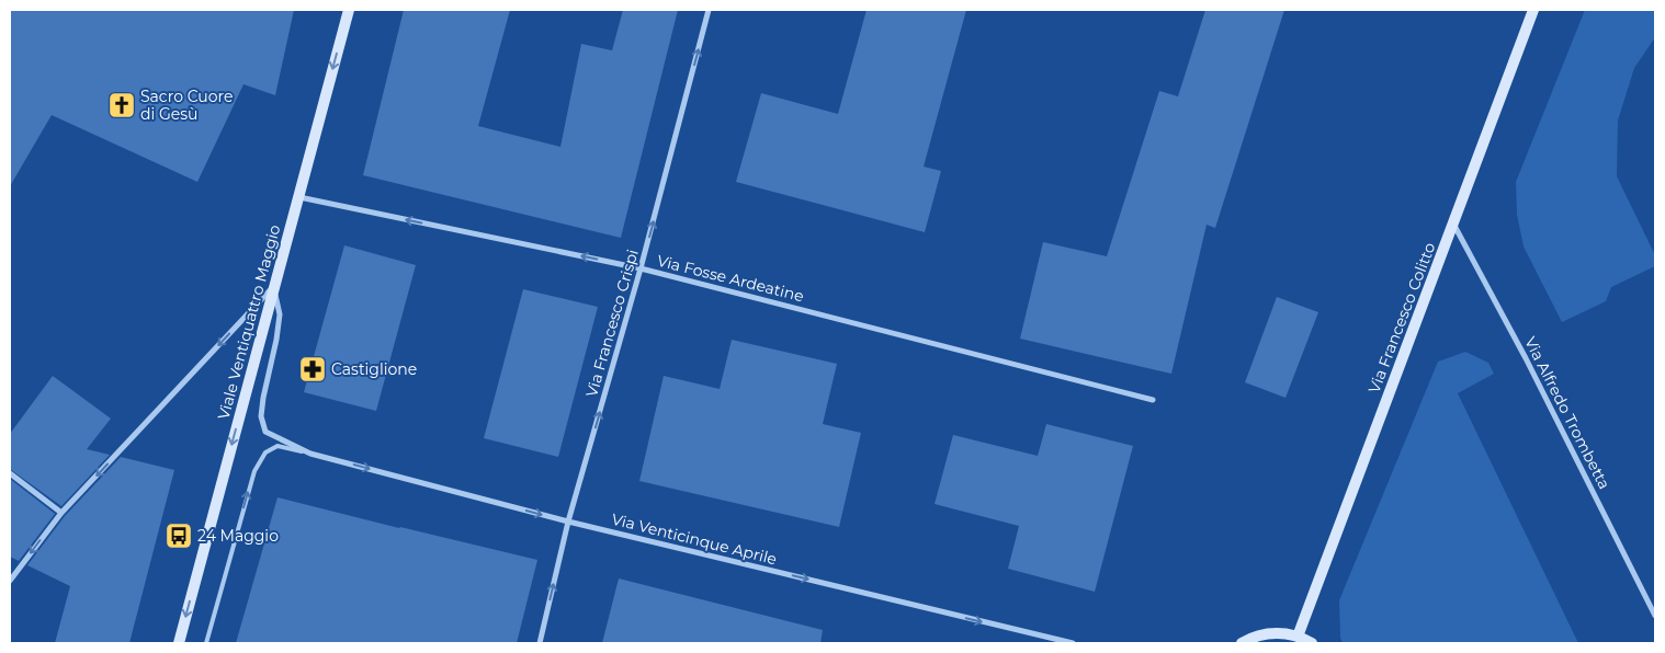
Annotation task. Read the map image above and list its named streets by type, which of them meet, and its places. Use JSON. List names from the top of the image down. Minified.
{"streets":{"main road":["Via Francesco Colitto","Viale Ventiquattro Maggio"],"street":["Via Fosse Ardeatine","Via Francesco Crispi","Via Alfredo Trombetta","Via Venticinque Aprile"]},"crossings":[["Via Fosse Ardeatine","Viale Ventiquattro Maggio"],["Via Fosse Ardeatine","Via Francesco Crispi"],["Via Francesco Colitto","Via Alfredo Trombetta"],["Viale Ventiquattro Maggio","Via Venticinque Aprile"],["Via Francesco Crispi","Via Venticinque Aprile"]],"one_way":["Via Fosse Ardeatine","Viale Ventiquattro Maggio","Via Francesco Crispi","Via Venticinque Aprile"],"places":{"church":["Sacro Cuore di Gesù"],"pharmacy":["Castiglione"],"bus stop":["24 Maggio"]}}
